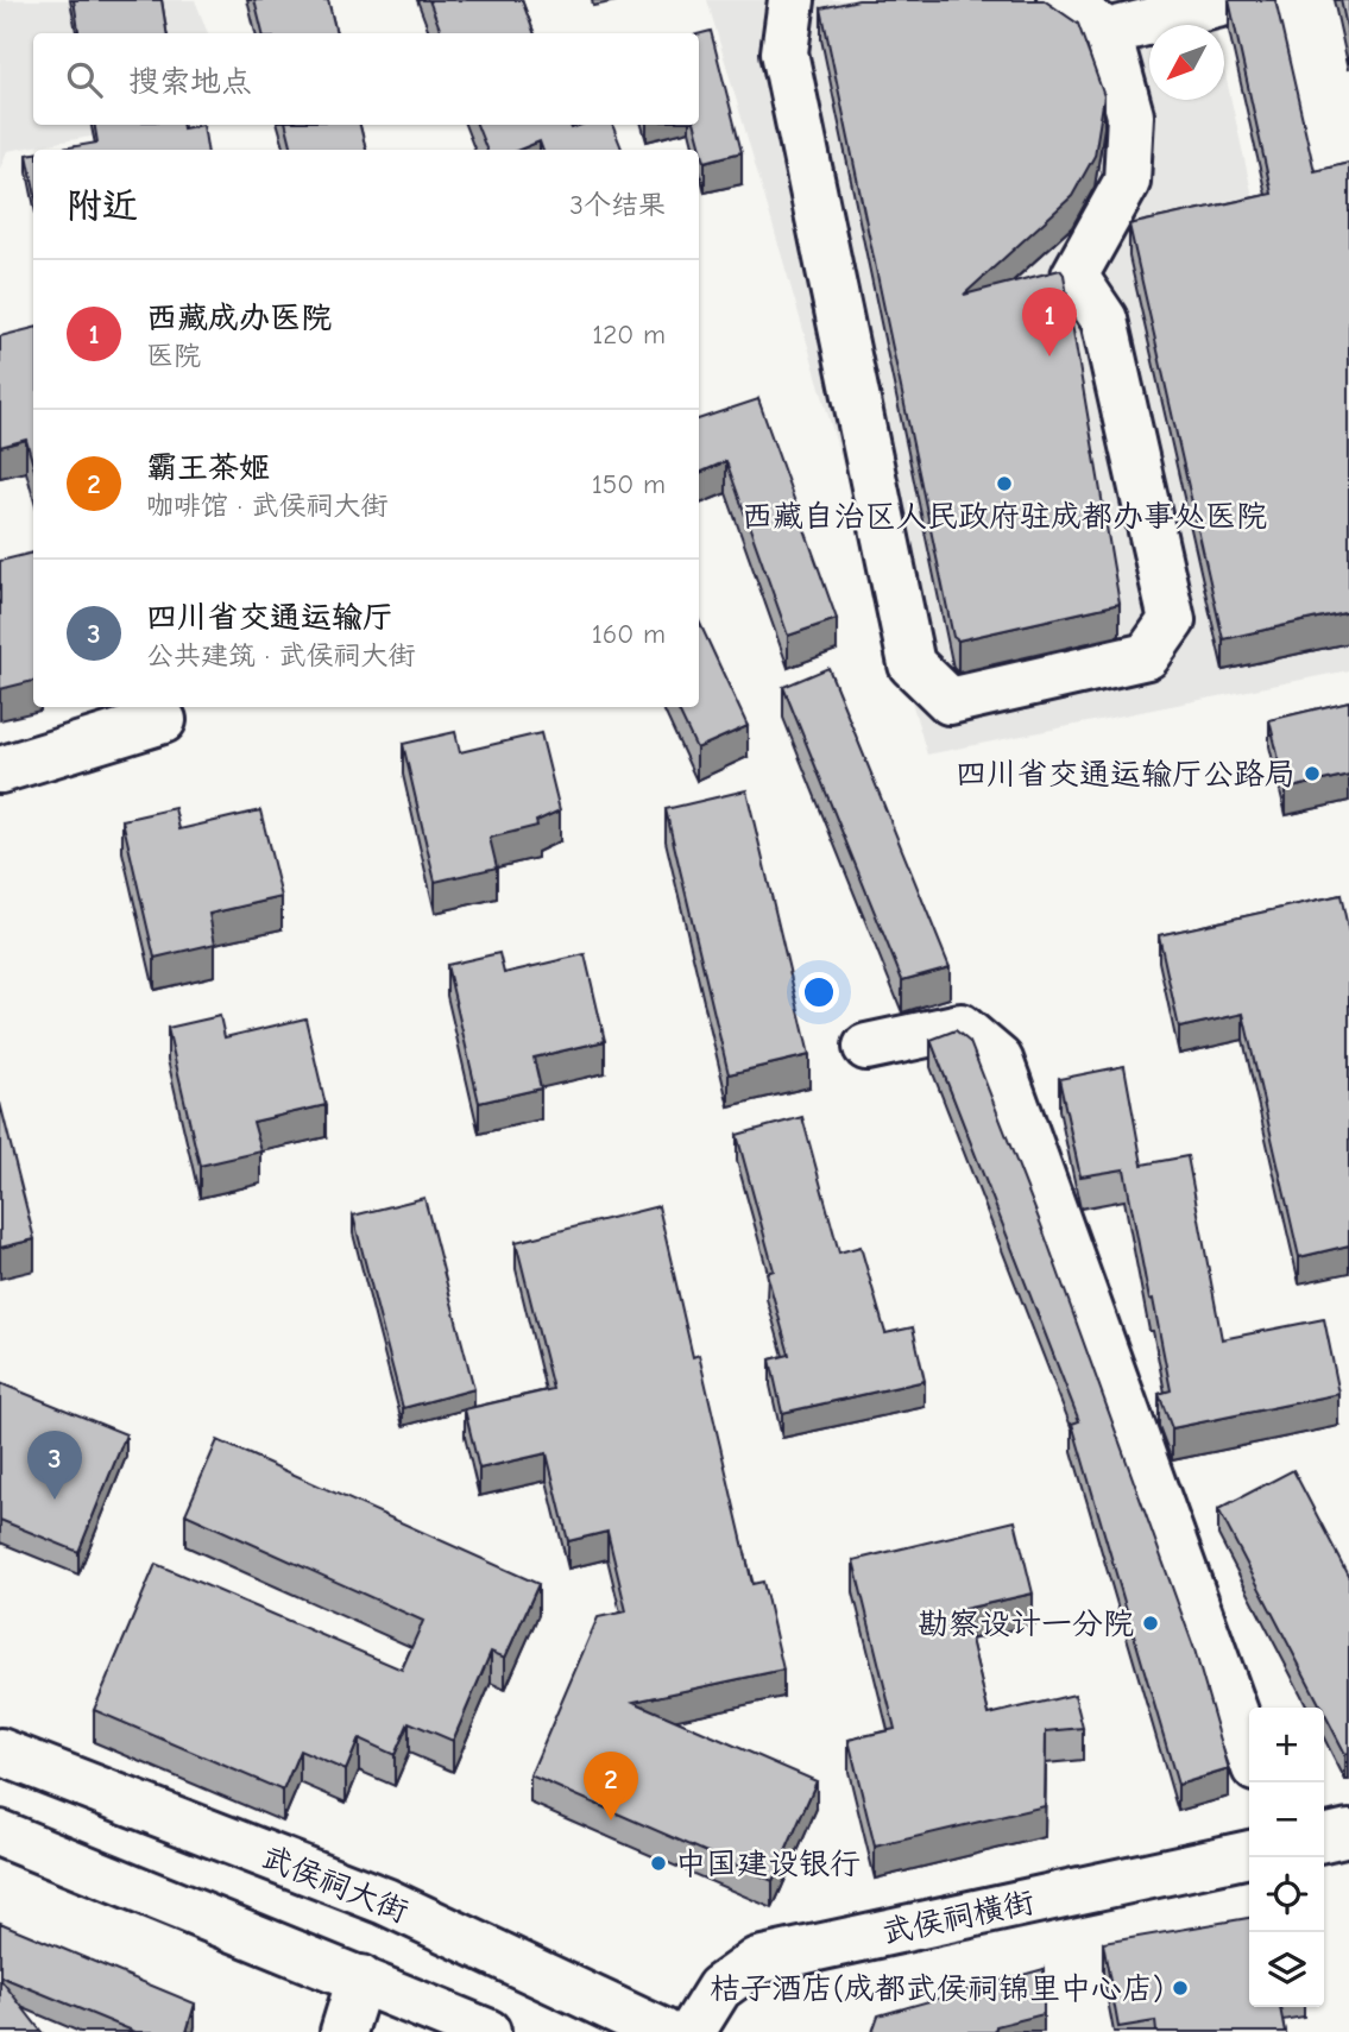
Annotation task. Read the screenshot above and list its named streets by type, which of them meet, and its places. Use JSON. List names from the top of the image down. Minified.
{"streets":{"street":["武侯祠大街","武侯祠横街"]},"places":["西藏自治区人民政府驻成都办事处医院","四川省交通运输厅公路局","勘察设计一分院","中国建设银行","桔子酒店(成都武侯祠锦里中心店)"],"north":"bottom left","page":{"search":"搜索地点","heading":["附近","3个结果"],"list":[{"mark":"1","name":"西藏成办医院","note":"医院","value":"120 m"},{"mark":"2","name":"霸王茶姬","note":"咖啡馆 · 武侯祠大街","value":"150 m"},{"mark":"3","name":"四川省交通运输厅","note":"公共建筑 · 武侯祠大街","value":"160 m"}],"pins":["1","3","2"],"map_buttons":["+","−"]}}
